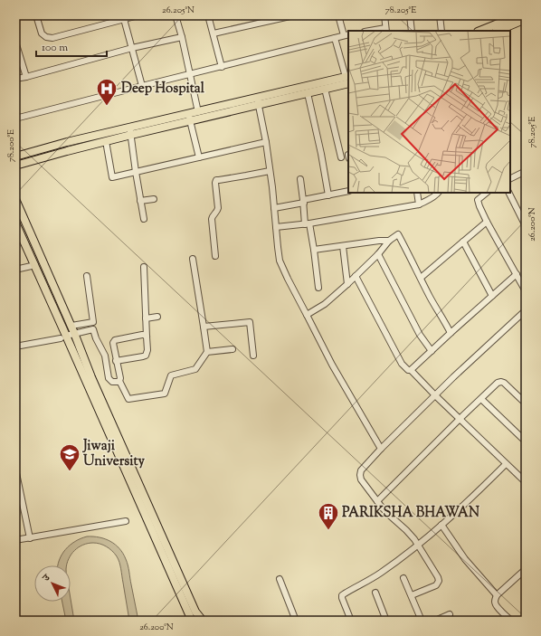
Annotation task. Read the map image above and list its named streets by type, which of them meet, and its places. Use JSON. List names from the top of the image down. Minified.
{"places":{"hospital":["Deep Hospital"],"school or university":["Jiwaji University"],"building":["PARIKSHA BHAWAN"]},"scale_bar":"100 m","north":"top left","coordinates":["26.205°N","78.205°E","78.200°E","26.200°N"]}
